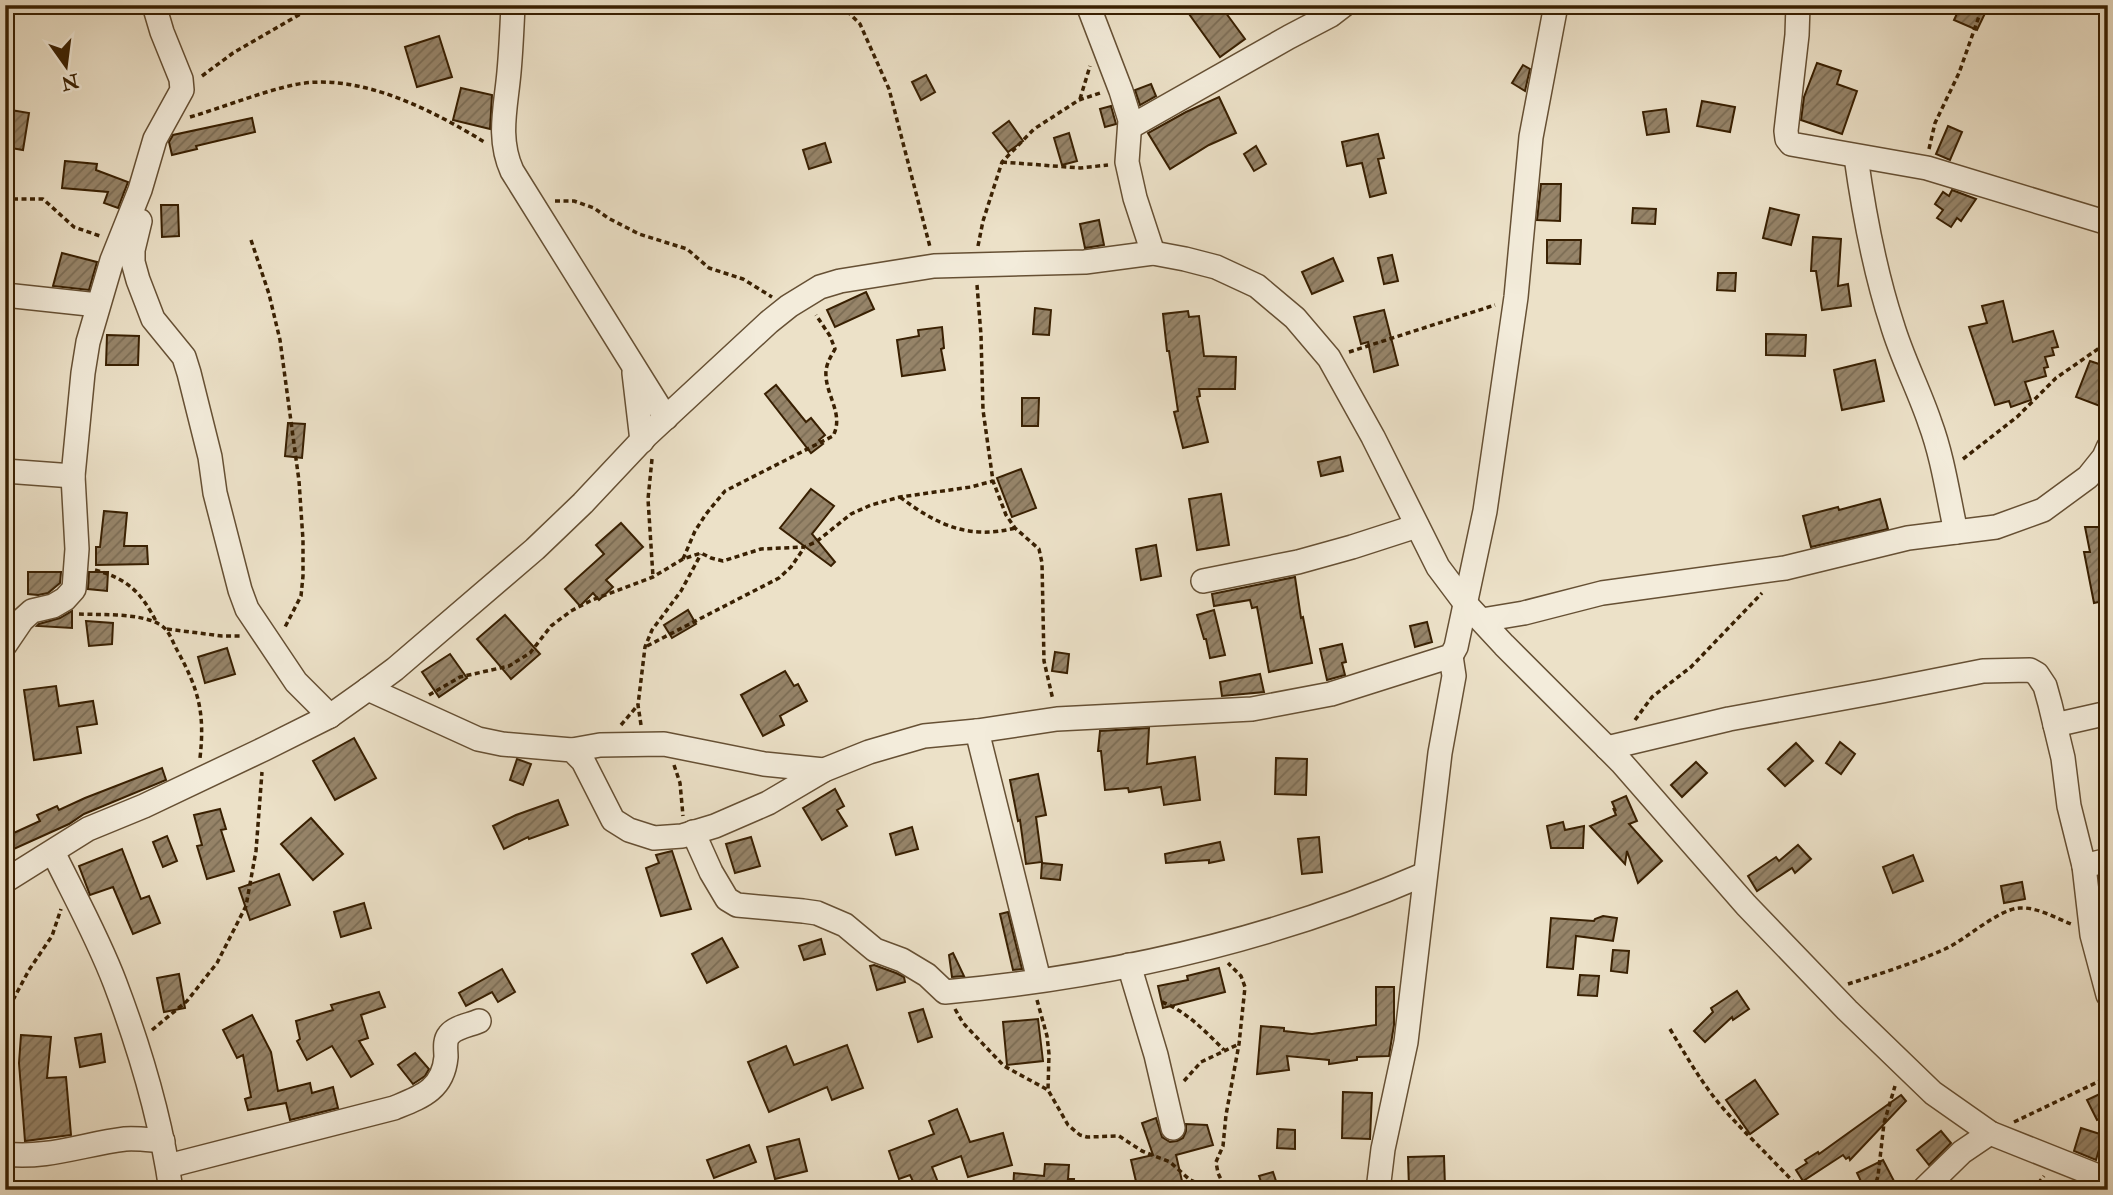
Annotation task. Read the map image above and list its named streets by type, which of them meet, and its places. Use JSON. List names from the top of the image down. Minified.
{"north":"bottom"}
